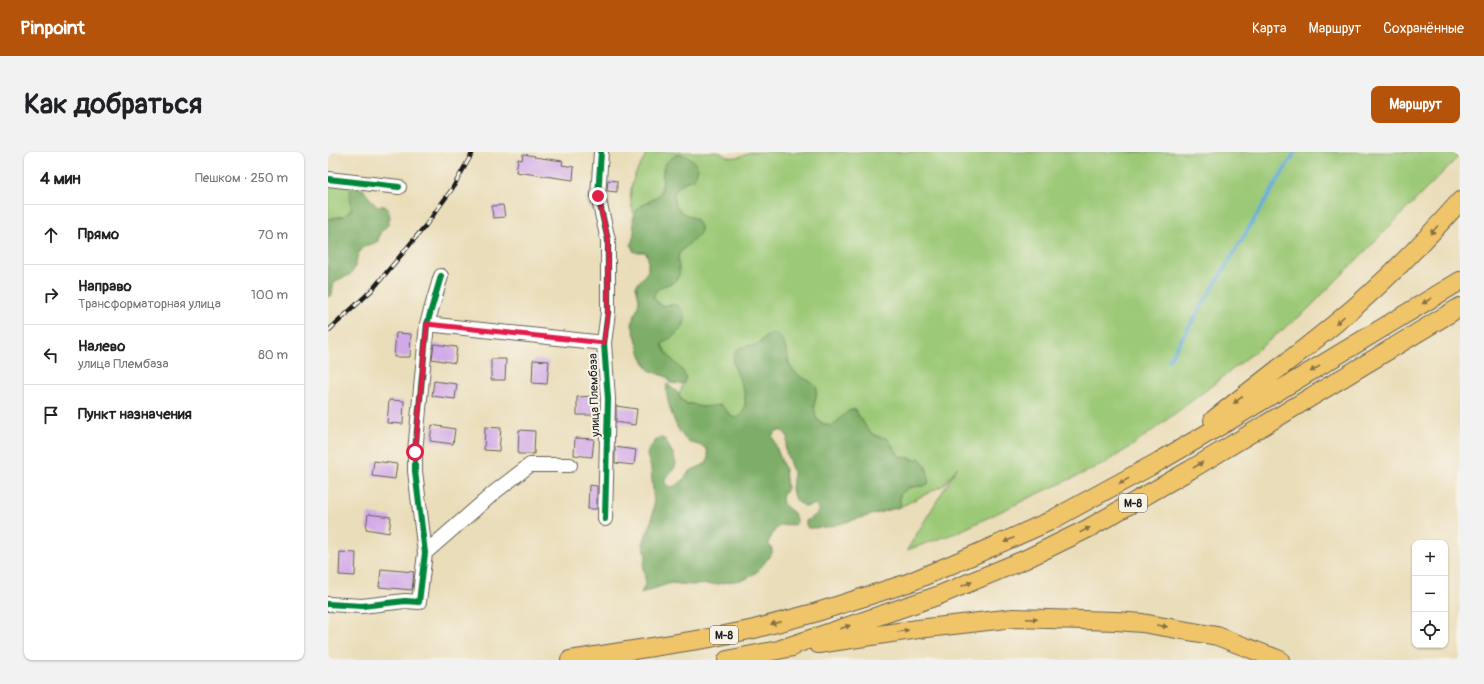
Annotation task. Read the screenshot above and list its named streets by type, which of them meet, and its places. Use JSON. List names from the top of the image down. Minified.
{"streets":{"main road":["М-8"],"street":["улица Плембаза"]},"page":{"header":"Pinpoint","nav":["Карта","Маршрут","Сохранённые"],"buttons":"Маршрут","title":"Как добраться","heading":["4 мин","Пешком · 250 m"],"list":[["Прямо","70 m"],["Направо","Трансформаторная улица","100 m"],["Налево","улица Плембаза","80 m"],"Пункт назначения"],"map_buttons":["+","−"]}}
